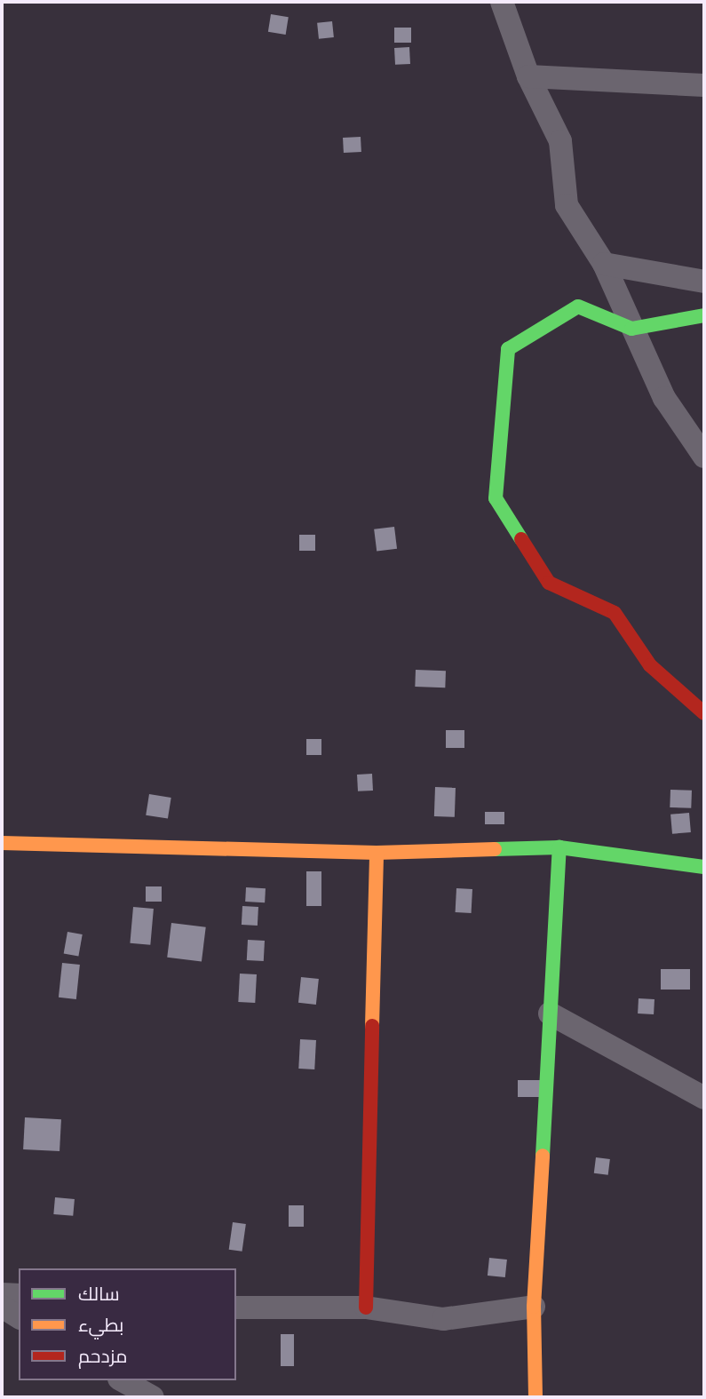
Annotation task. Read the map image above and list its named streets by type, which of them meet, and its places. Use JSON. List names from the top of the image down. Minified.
{"legend":["سالك","بطيء","مزدحم"]}
